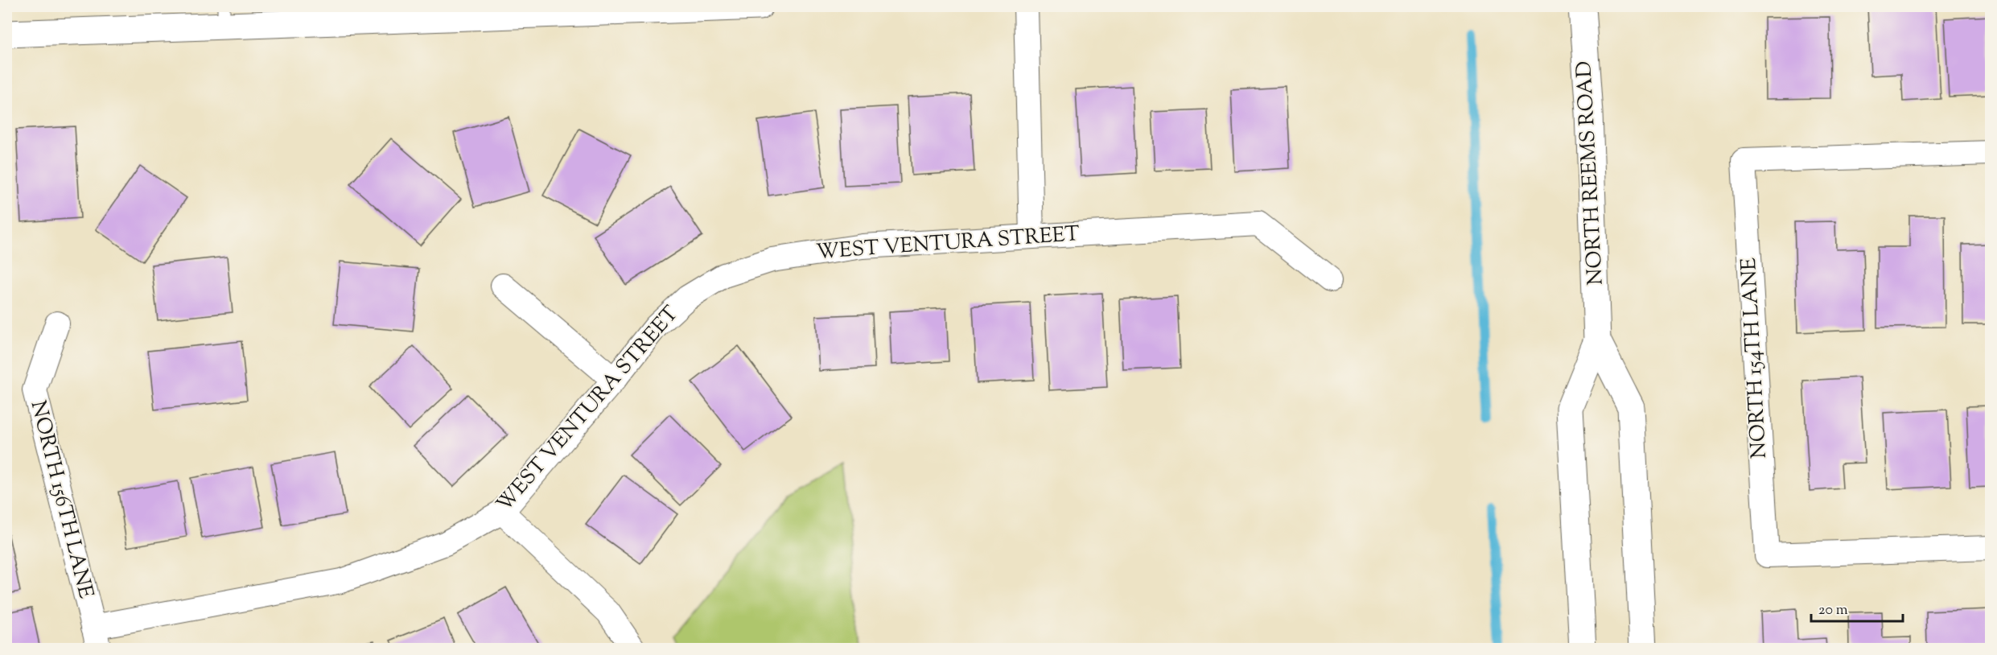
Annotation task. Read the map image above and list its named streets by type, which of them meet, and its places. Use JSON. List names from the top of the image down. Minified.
{"streets":{"main road":["NORTH REEMS ROAD"],"street":["WEST VENTURA STREET","NORTH 154TH LANE","NORTH 156TH LANE"]},"crossings":[["WEST VENTURA STREET","NORTH 156TH LANE"]],"scale_bar":"20 m"}
